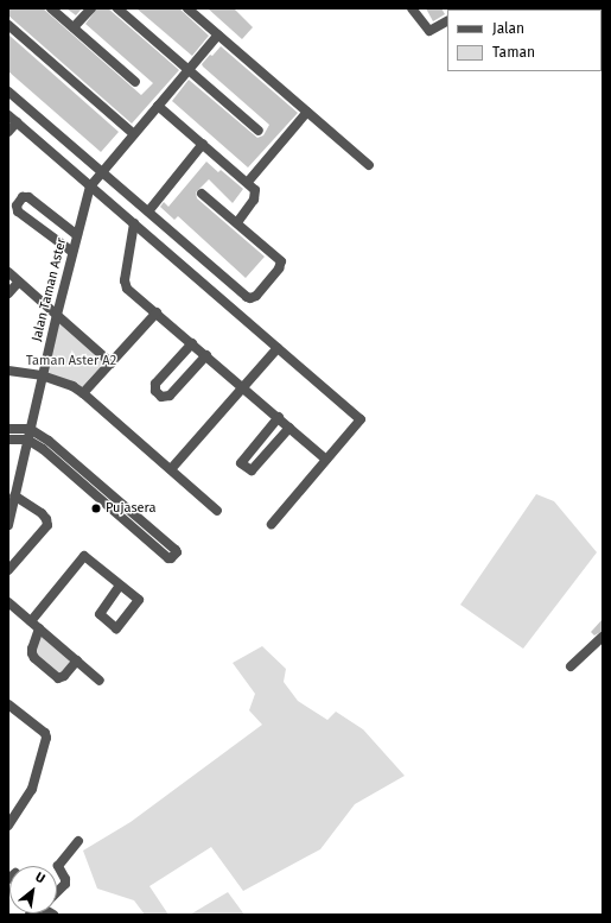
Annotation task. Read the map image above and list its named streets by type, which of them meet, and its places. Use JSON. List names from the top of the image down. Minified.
{"streets":{"street":["Jalan Taman Aster"]},"parks":["Taman Aster A2"],"places":["Pujasera"],"legend":["Jalan","Taman"],"north":"top right"}
